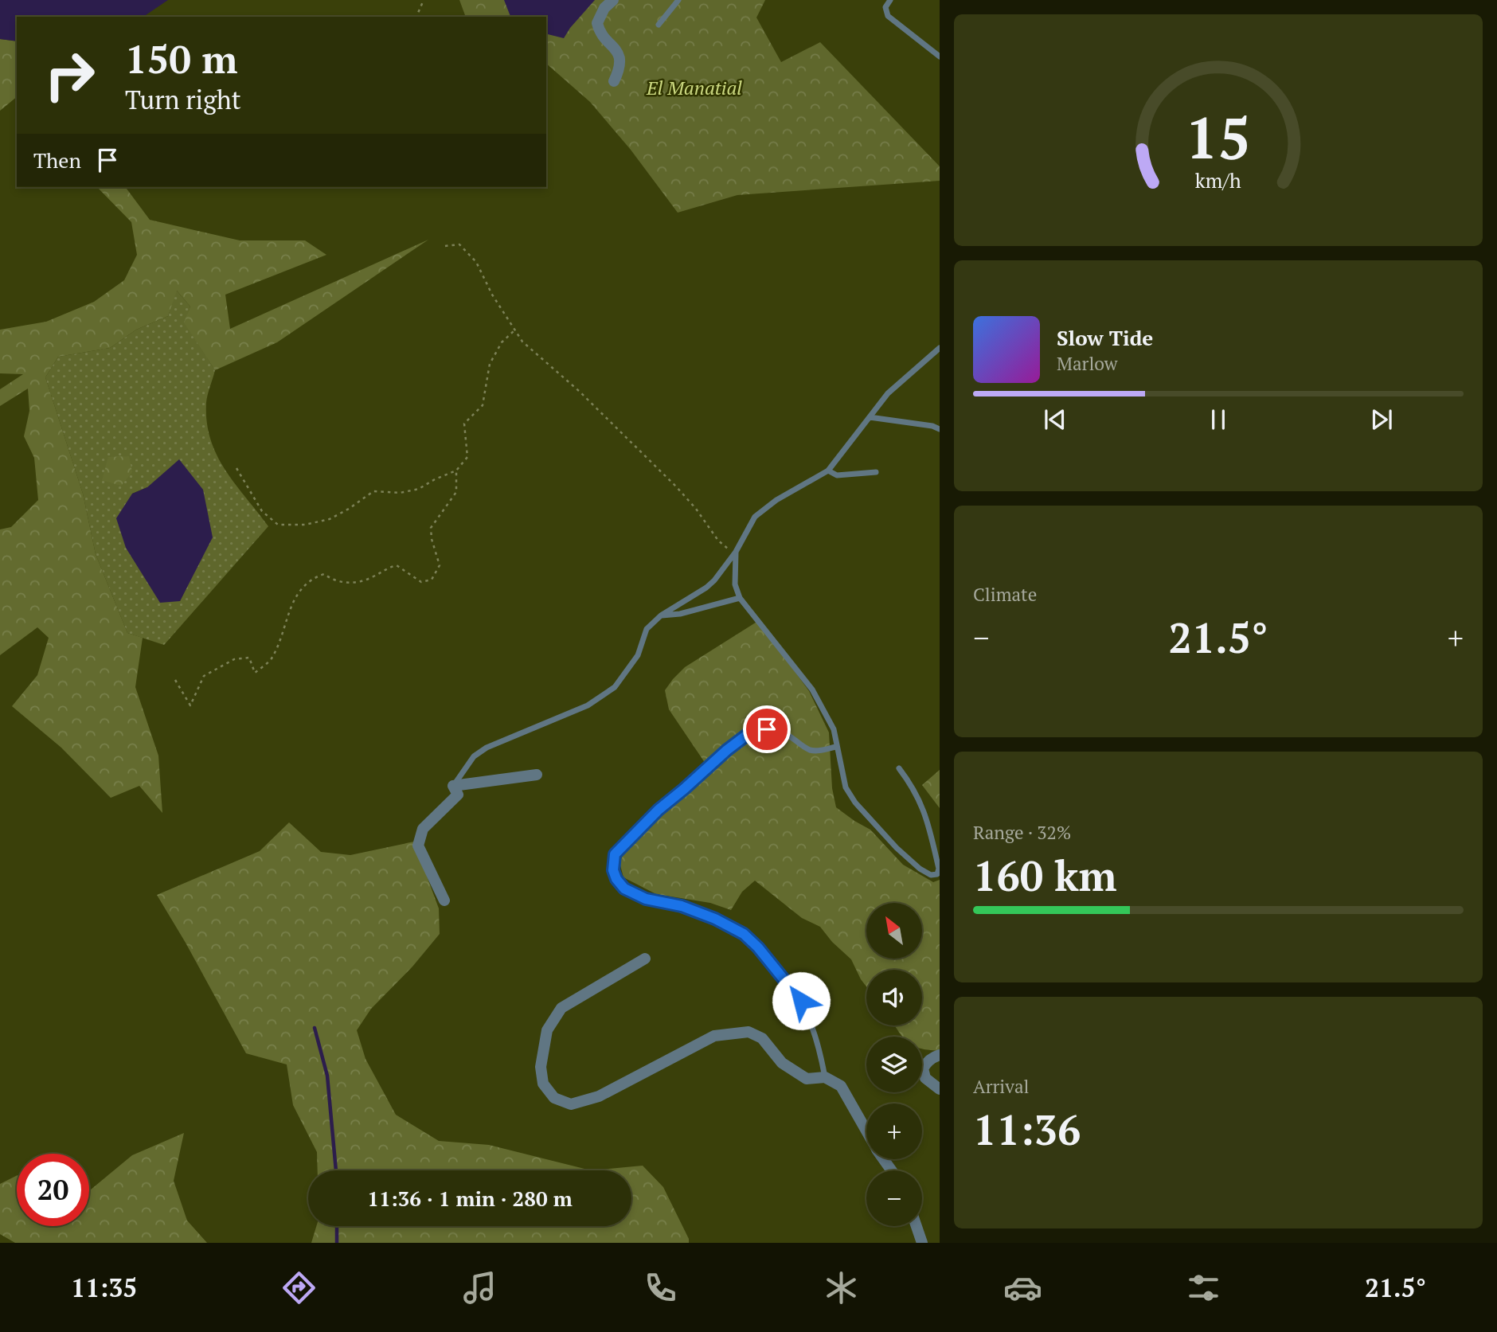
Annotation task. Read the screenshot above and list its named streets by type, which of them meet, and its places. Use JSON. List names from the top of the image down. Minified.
{"parks":["El Manatial"],"north":"top left","page":{"turn":["150 m","Turn right"],"then":"Then","song":["Slow Tide","Marlow"],"tile":["Climate",["Range · 32%","160 km"],["Arrival","11:36"]],"heat":["−","21.5°","+"],"map_buttons":["+","−"],"limit":"20","trip":"11:36 · 1 min · 280 m","tabs":["11:35","21.5°"],"gauge":["15","km/h"]}}
